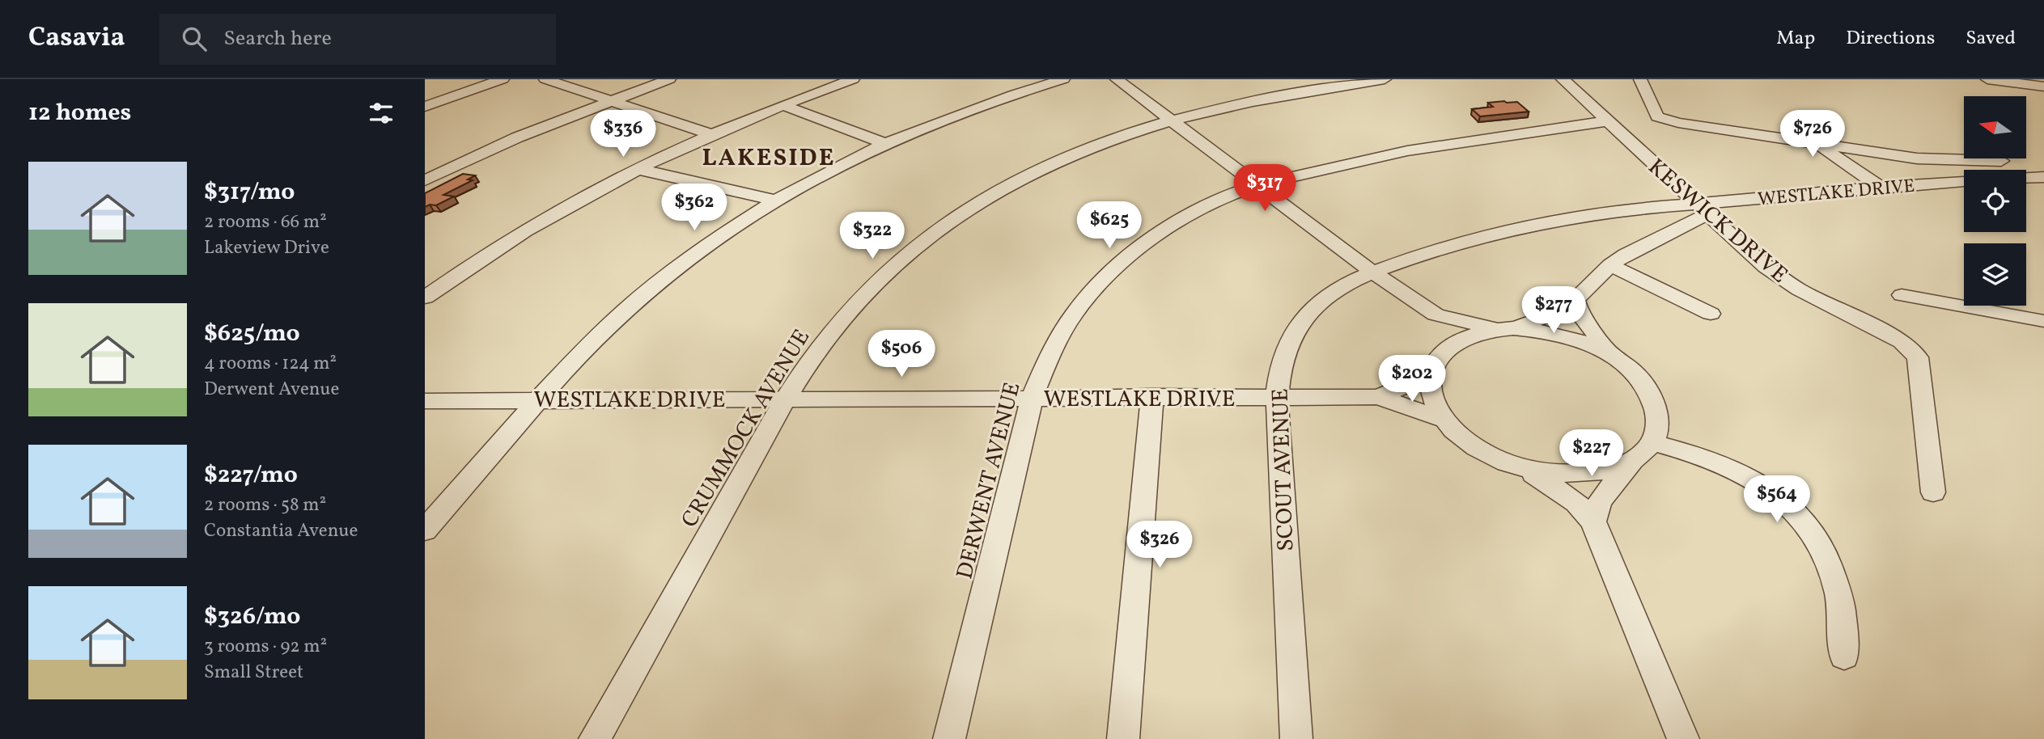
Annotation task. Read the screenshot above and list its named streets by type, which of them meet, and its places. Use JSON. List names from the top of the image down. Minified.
{"streets":{"street":["WESTLAKE DRIVE","KESWICK DRIVE","CRUMMOCK AVENUE","SCOUT AVENUE","DERWENT AVENUE"]},"crossings":[["WESTLAKE DRIVE","KESWICK DRIVE"],["WESTLAKE DRIVE","CRUMMOCK AVENUE"],["WESTLAKE DRIVE","SCOUT AVENUE"],["WESTLAKE DRIVE","DERWENT AVENUE"],["KESWICK DRIVE","SCOUT AVENUE"],["KESWICK DRIVE","DERWENT AVENUE"]],"districts":["LAKESIDE"],"north":"left","page":{"header":"Casavia","search":"Search here","nav":["Map","Directions","Saved"],"heading":"12 homes","price":["$336","$726","$317","$362","$625","$322","$277","$506","$202","$227","$564","$326"],"list":[{"name":"$317/mo","note":"2 rooms · 66 m² · Lakeview Drive"},{"name":"$625/mo","note":"4 rooms · 124 m² · Derwent Avenue"},{"name":"$227/mo","note":"2 rooms · 58 m² · Constantia Avenue"},{"name":"$326/mo","note":"3 rooms · 92 m² · Small Street"}]}}
